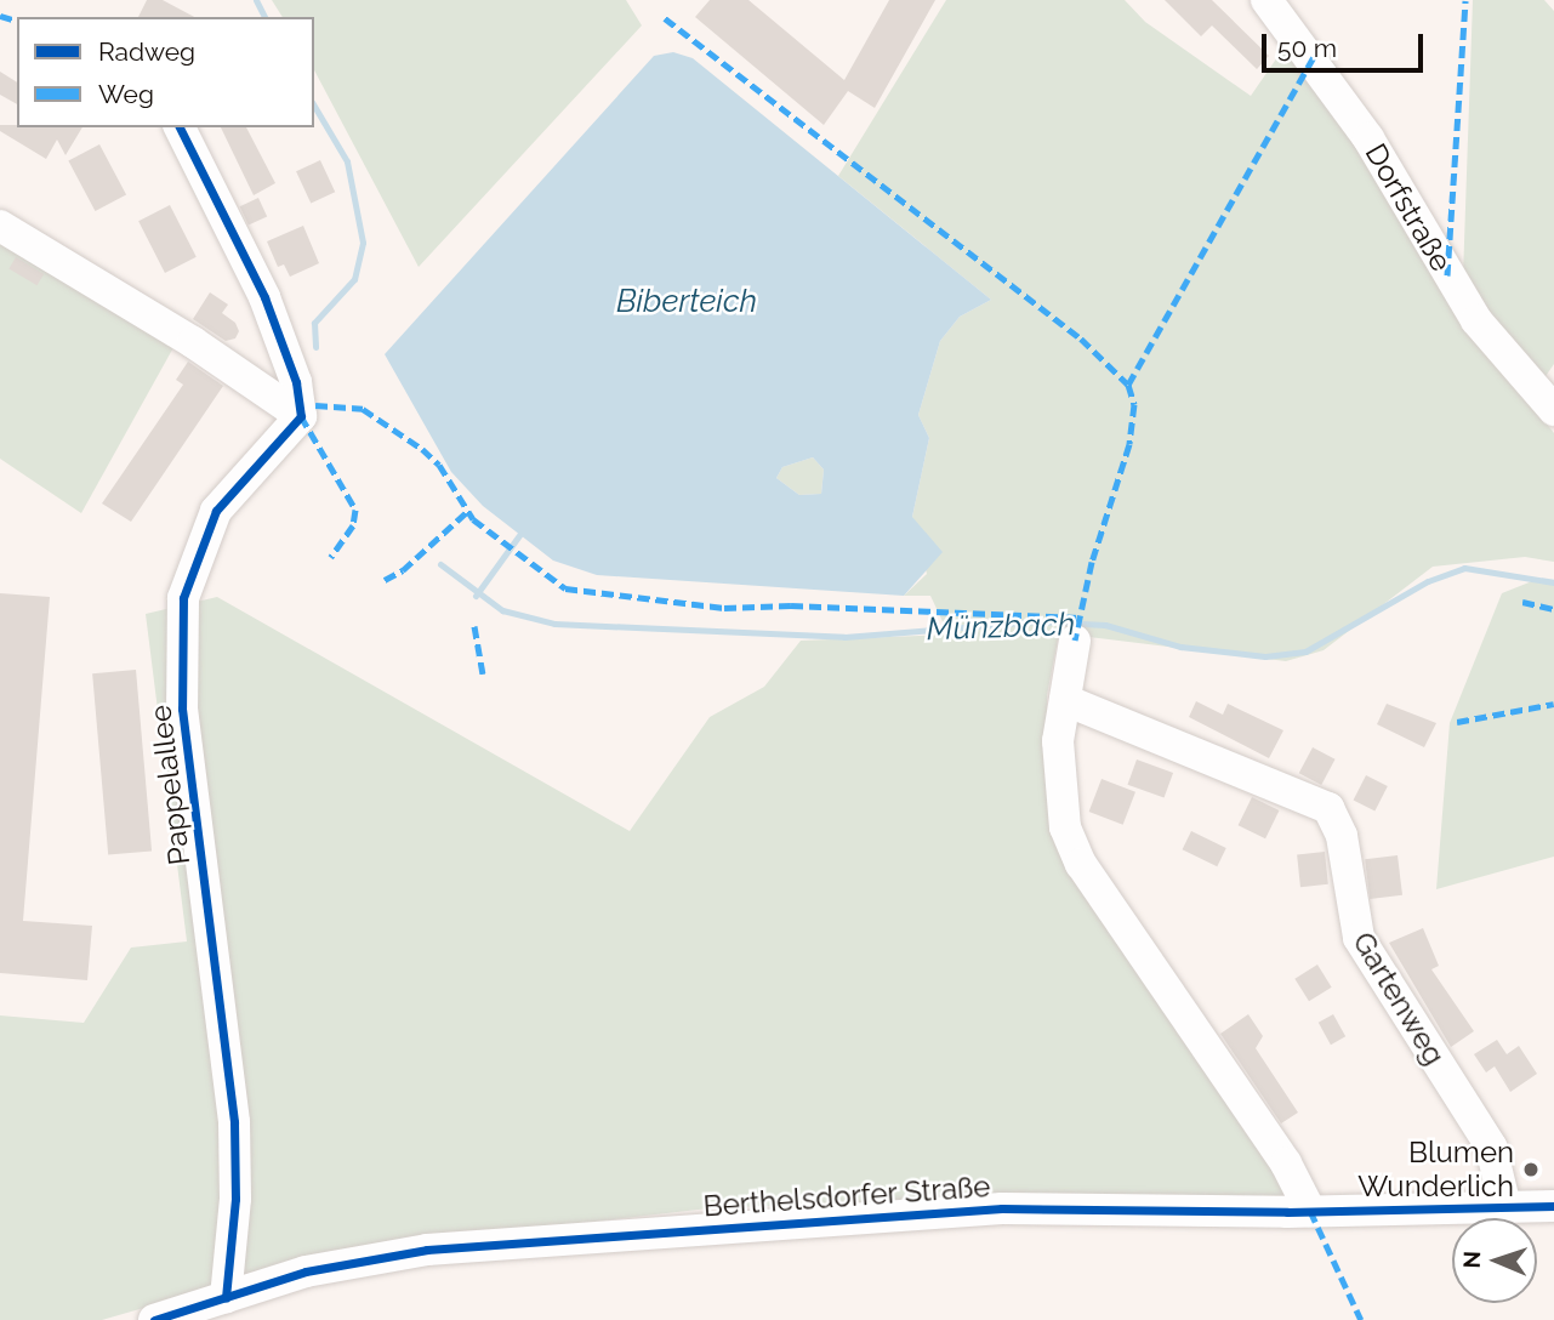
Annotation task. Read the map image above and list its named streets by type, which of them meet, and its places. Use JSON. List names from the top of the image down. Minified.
{"streets":{"street":["Dorfstraße","Pappelallee","Gartenweg","Berthelsdorfer Straße"]},"crossings":[["Pappelallee","Berthelsdorfer Straße"],["Gartenweg","Berthelsdorfer Straße"]],"water":["Biberteich","Münzbach"],"places":["Blumen Wunderlich"],"legend":["Radweg","Weg"],"scale_bar":"50 m","north":"left"}
